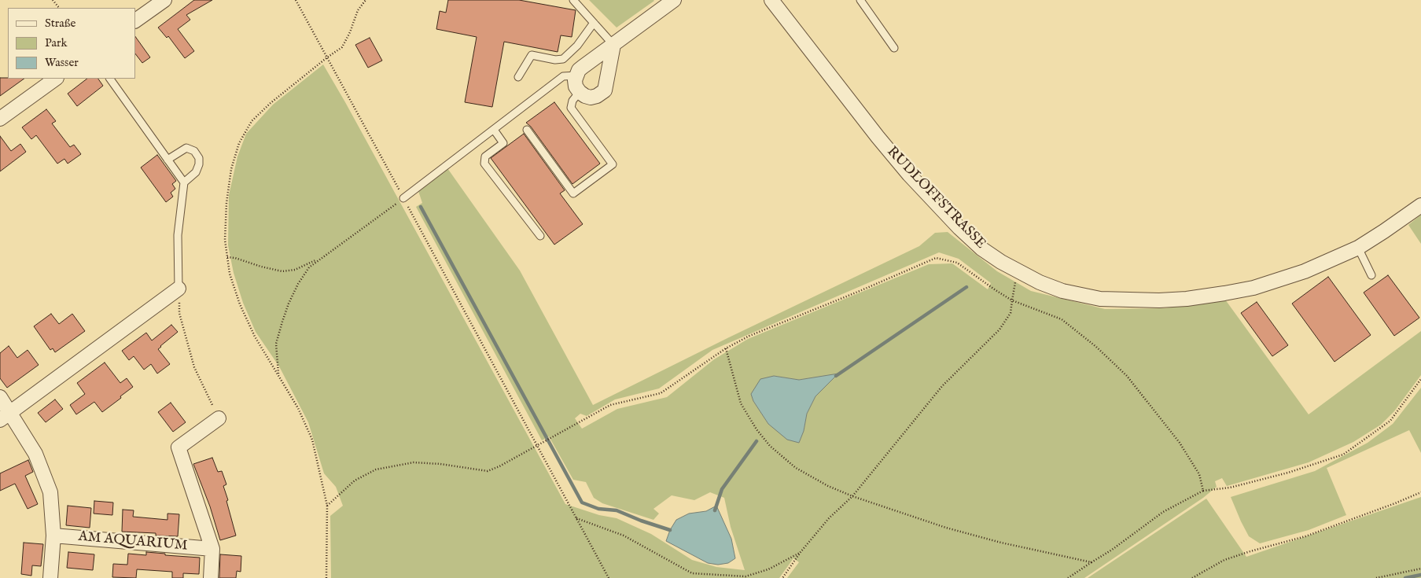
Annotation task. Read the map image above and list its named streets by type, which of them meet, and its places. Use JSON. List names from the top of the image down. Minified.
{"streets":{"street":["RUDLOFFSTRASSE","AM AQUARIUM"]},"legend":["Straße","Park","Wasser"]}
